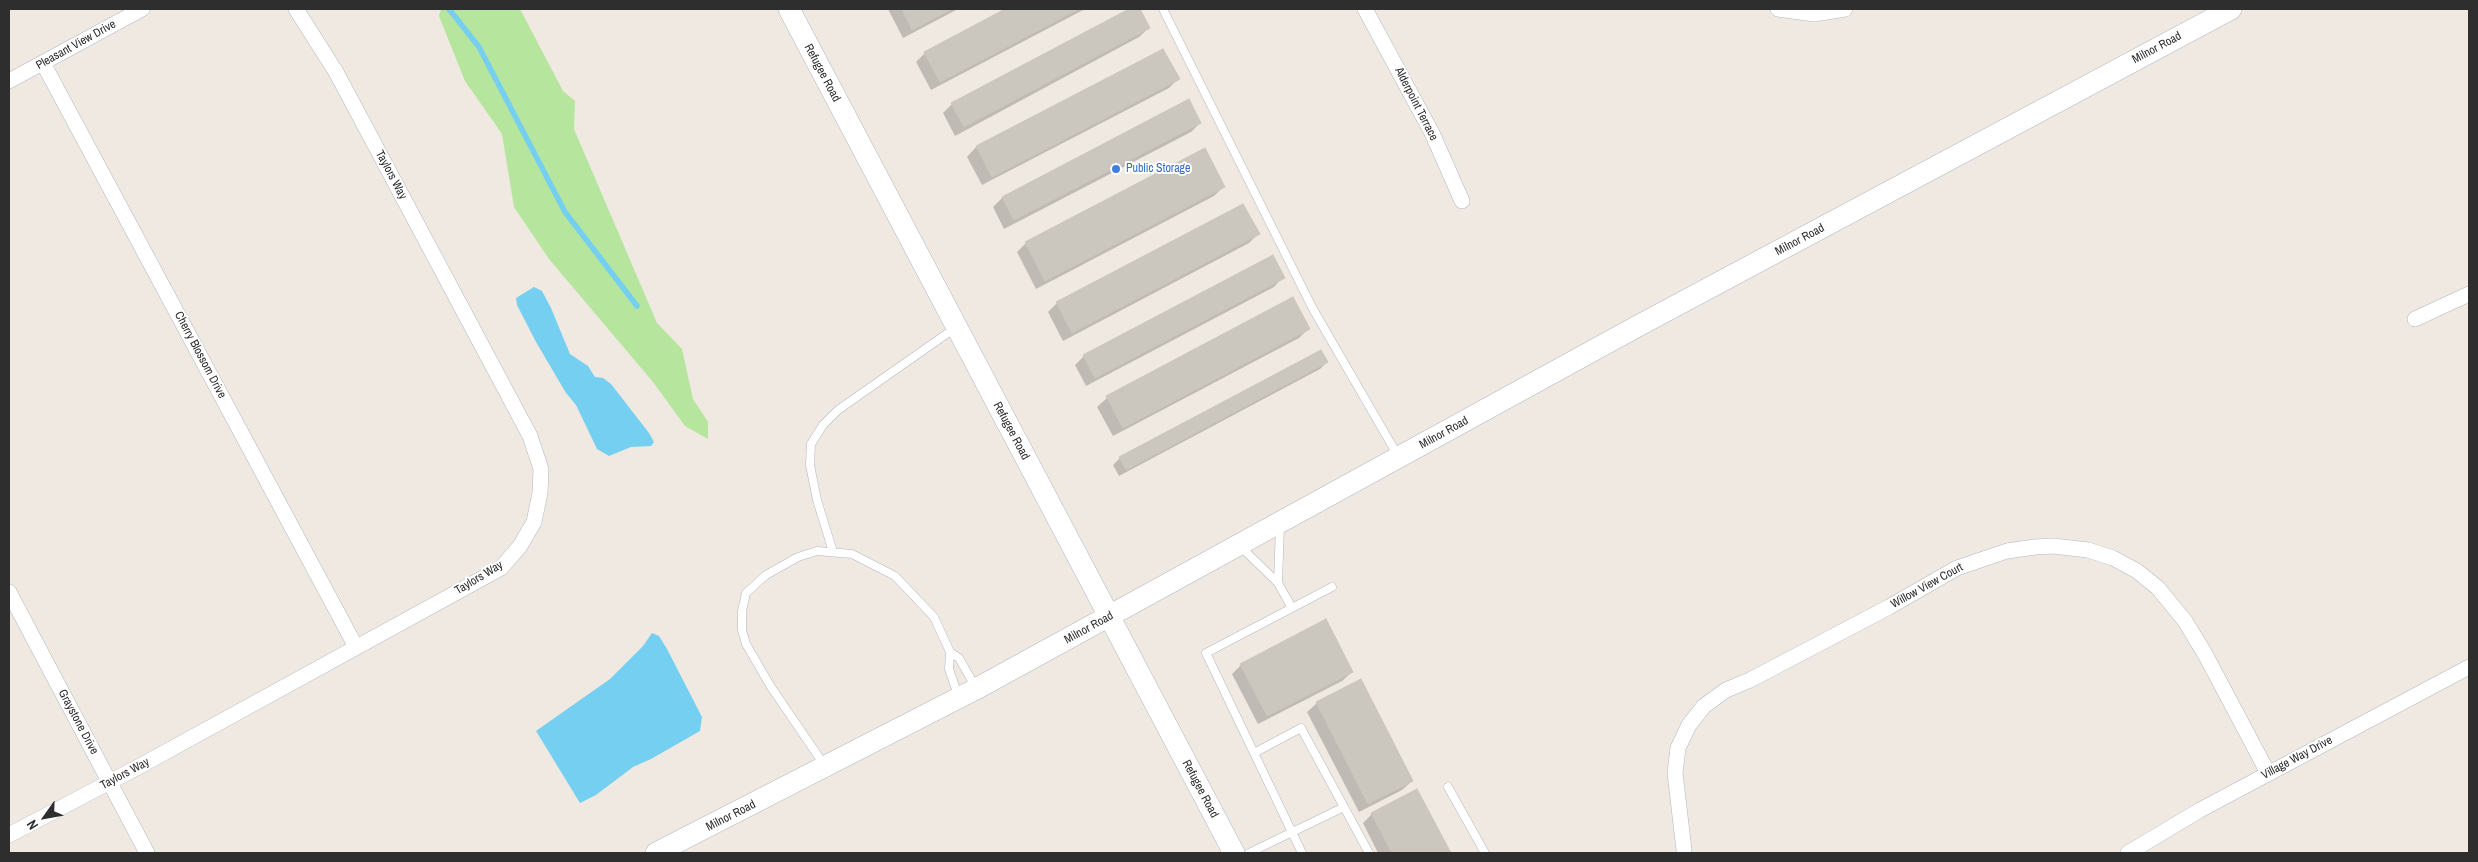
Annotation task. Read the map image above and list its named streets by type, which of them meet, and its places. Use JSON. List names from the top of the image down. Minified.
{"streets":{"main road":["Milnor Road","Refugee Road"],"street":["Pleasant View Drive","Alderpoint Terrace","Taylors Way","Cherry Blossom Drive","Willow View Court","Graystone Drive","Village Way Drive"]},"crossings":[["Pleasant View Drive","Cherry Blossom Drive"],["Milnor Road","Refugee Road"],["Taylors Way","Cherry Blossom Drive"],["Taylors Way","Graystone Drive"],["Willow View Court","Village Way Drive"]],"places":["Public Storage"],"north":"bottom left"}
